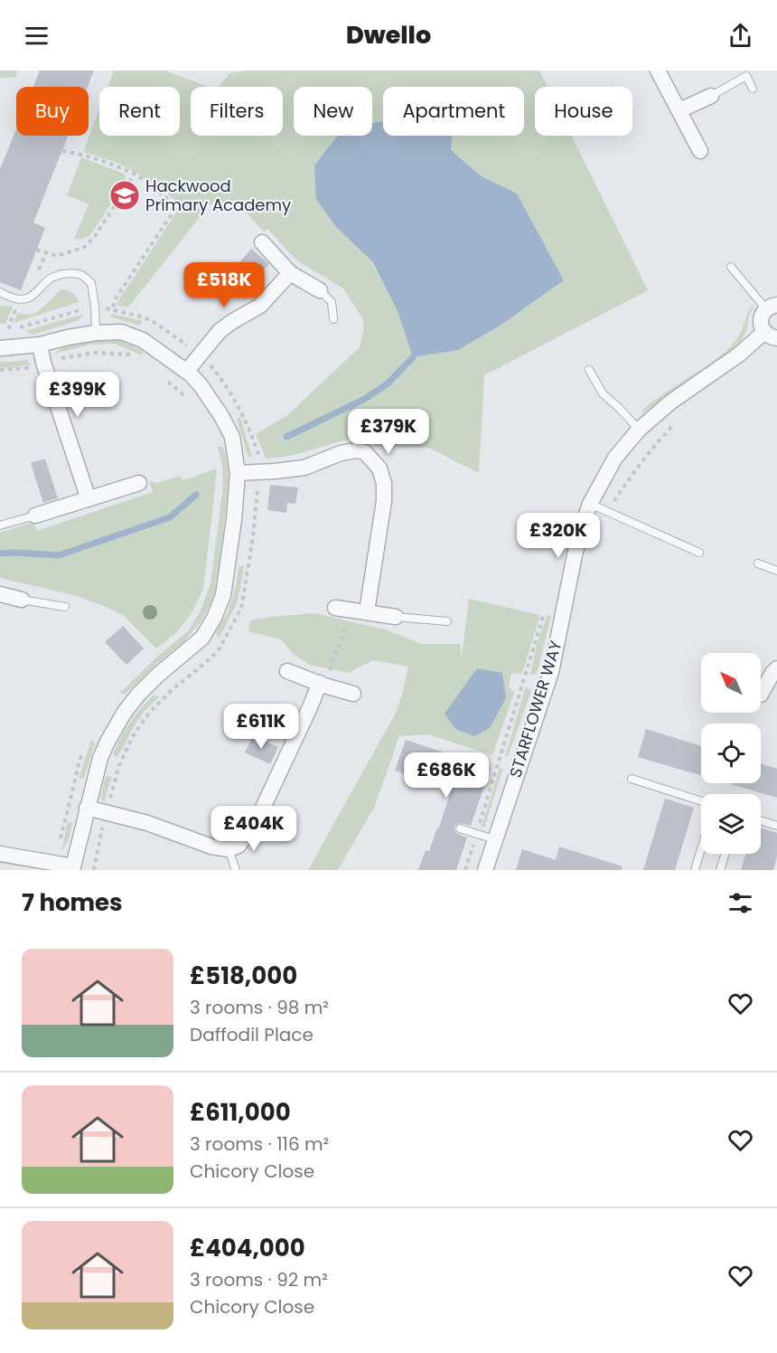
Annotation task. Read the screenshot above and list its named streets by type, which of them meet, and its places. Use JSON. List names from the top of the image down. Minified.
{"streets":{"street":["STARFLOWER WAY"]},"places":{"school or university":["Hackwood Primary Academy"]},"north":"top left","page":{"header":"Dwello","chip":["Buy","Rent","Filters","New","Apartment","House"],"price":["£518K","£399K","£379K","£320K","£611K","£686K","£404K"],"heading":"7 homes","list":[{"name":"£518,000","note":"3 rooms · 98 m² · Daffodil Place"},{"name":"£611,000","note":"3 rooms · 116 m² · Chicory Close"},{"name":"£404,000","note":"3 rooms · 92 m² · Chicory Close"}]}}
